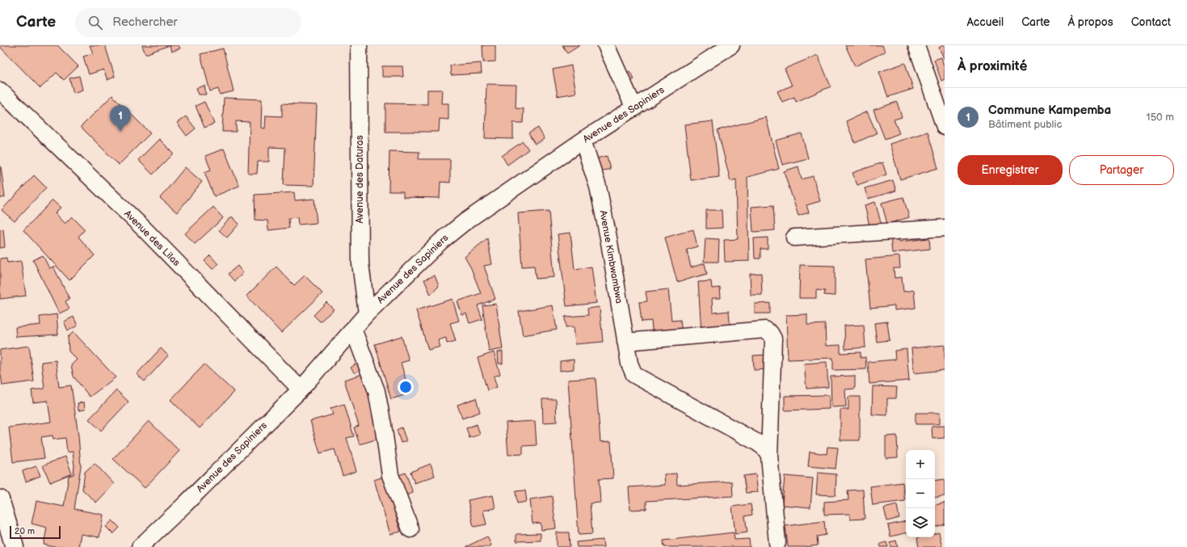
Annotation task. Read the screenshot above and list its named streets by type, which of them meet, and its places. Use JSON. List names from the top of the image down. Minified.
{"streets":{"street":["Avenue des Sapiniers","Avenue des Daturas","Avenue des Lilas","Avenue Kimbwambwa"]},"crossings":[["Avenue des Sapiniers","Avenue des Daturas"],["Avenue des Sapiniers","Avenue des Lilas"],["Avenue des Sapiniers","Avenue Kimbwambwa"]],"scale_bar":"20 m","page":{"header":"Carte","search":"Rechercher","nav":["Accueil","Carte","À propos","Contact"],"heading":"À proximité","list":[{"mark":"1","name":"Commune Kampemba","note":"Bâtiment public","value":"150 m"}],"pins":"1","buttons":["Enregistrer","Partager"],"map_buttons":["+","−"],"scale":"20 m"}}
